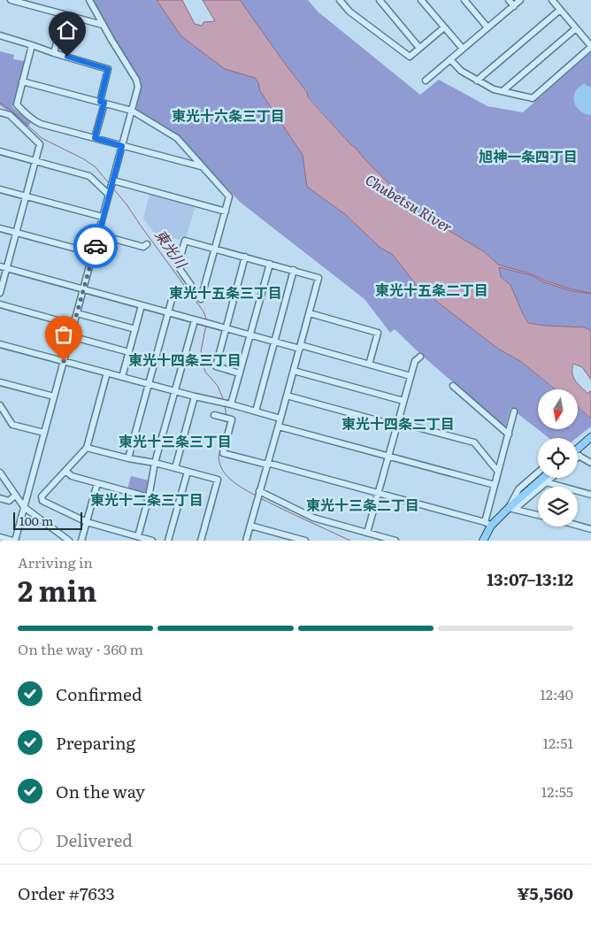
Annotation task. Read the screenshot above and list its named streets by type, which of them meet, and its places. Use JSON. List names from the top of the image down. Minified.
{"districts":["東光十六条三丁目","旭神一条四丁目","東光十五条二丁目","東光十五条三丁目","東光十四条三丁目","東光十四条二丁目","東光十三条三丁目","東光十二条三丁目","東光十三条二丁目"],"water":["Chubetsu River","東光川"],"scale_bar":"100 m","north":"bottom","page":{"scale":"100 m","heading":["2 min","Arriving in","13:07–13:12"],"panel":["Order #7633","¥5,560"],"bar":"On the way · 360 m","list":[["Confirmed","12:40"],["Preparing","12:51"],["On the way","12:55"],"Delivered"]}}
